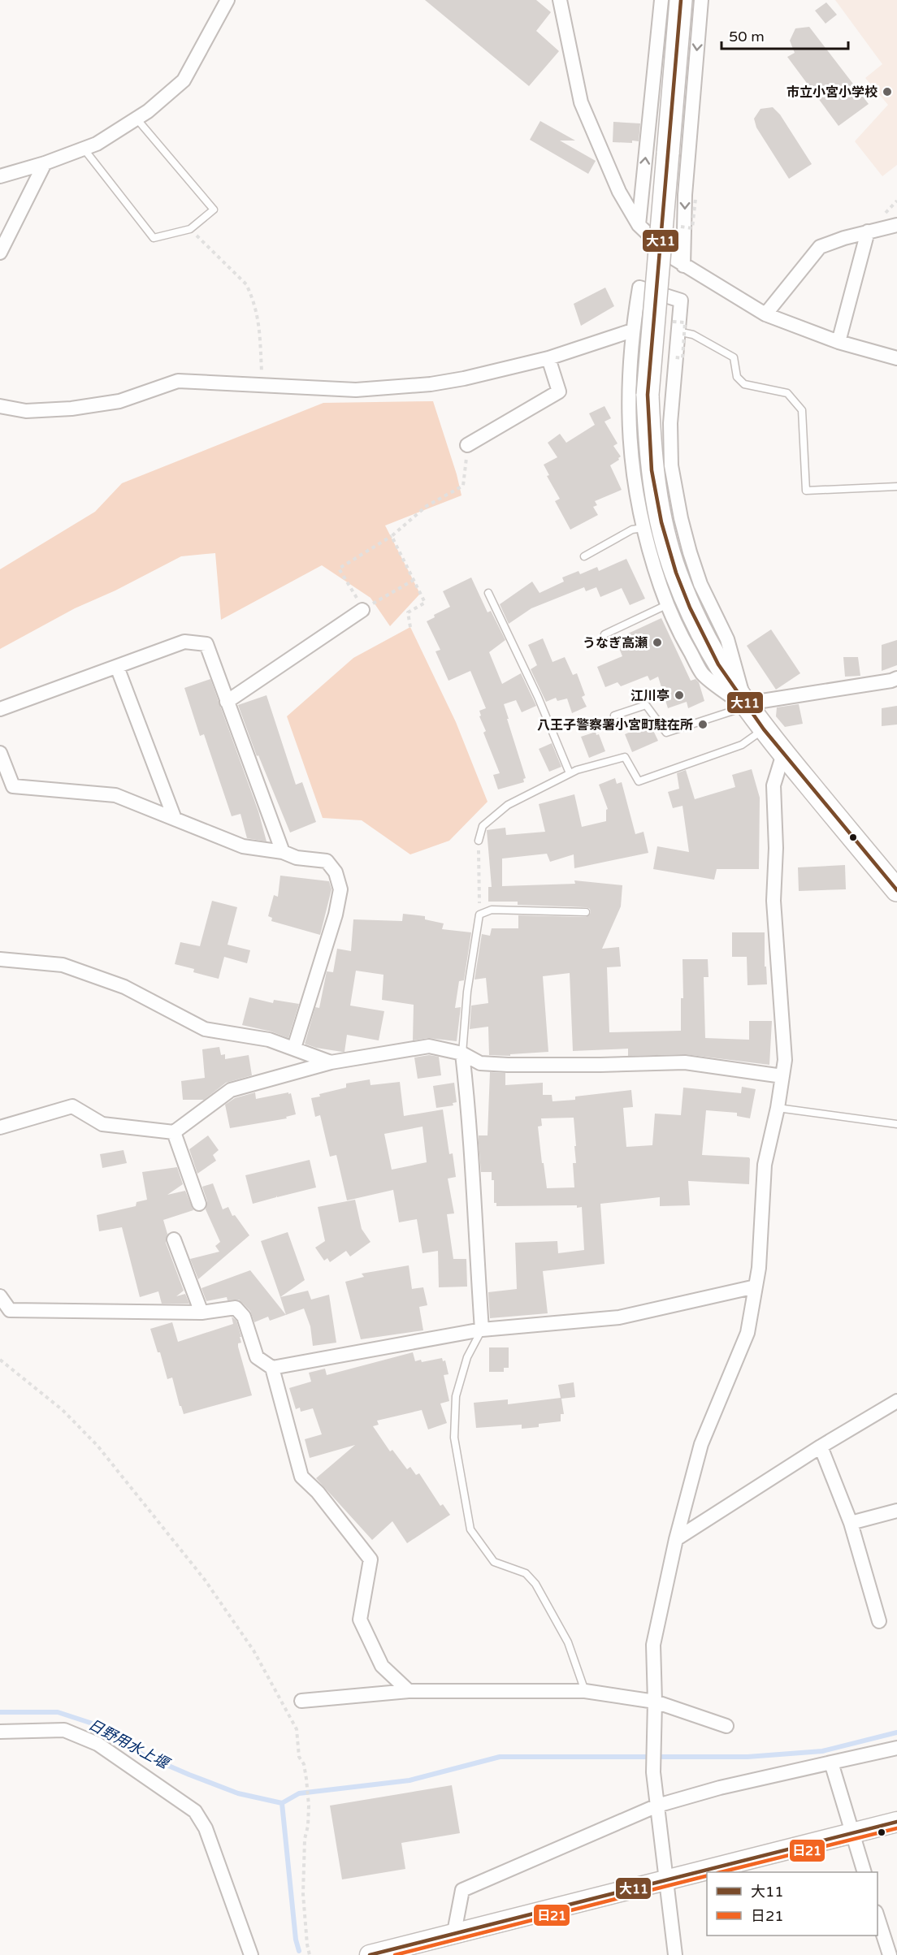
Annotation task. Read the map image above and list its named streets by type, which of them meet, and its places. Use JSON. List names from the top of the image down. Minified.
{"water":["日野用水上堰"],"places":["市立小宮小学校","うなぎ高瀬","江川亭","八王子警察署小宮町駐在所"],"lines":["transit line 大11","transit line 日21"],"legend":["大11","日21"],"scale_bar":"50 m"}
